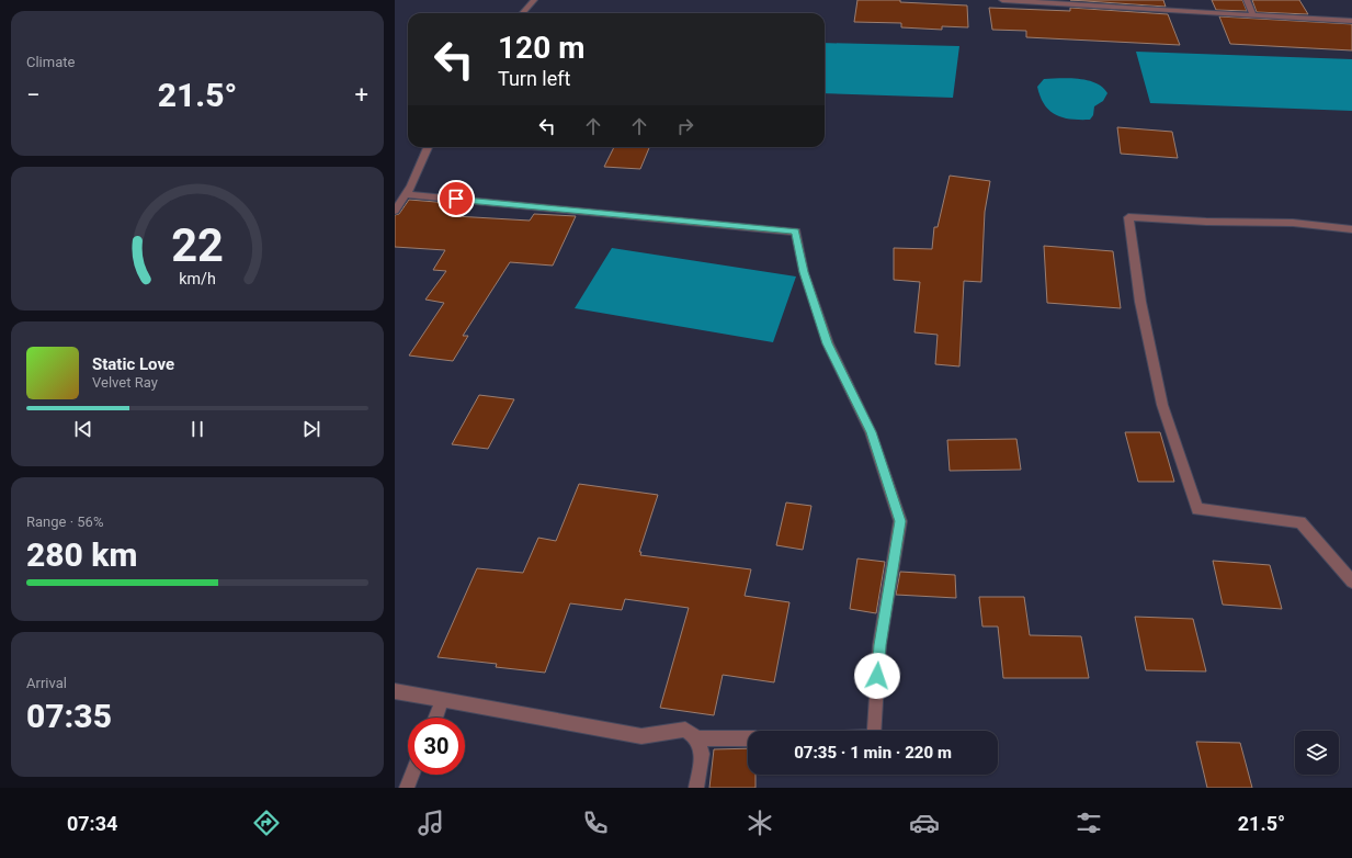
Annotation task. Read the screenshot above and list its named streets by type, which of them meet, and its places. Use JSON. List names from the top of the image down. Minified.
{"page":{"tile":["Climate",["Range · 56%","280 km"],["Arrival","07:35"]],"turn":["120 m","Turn left"],"heat":["−","21.5°","+"],"song":["Static Love","Velvet Ray"],"limit":"30","trip":"07:35 · 1 min · 220 m","tabs":["07:34","21.5°"],"gauge":["22","km/h"]}}
